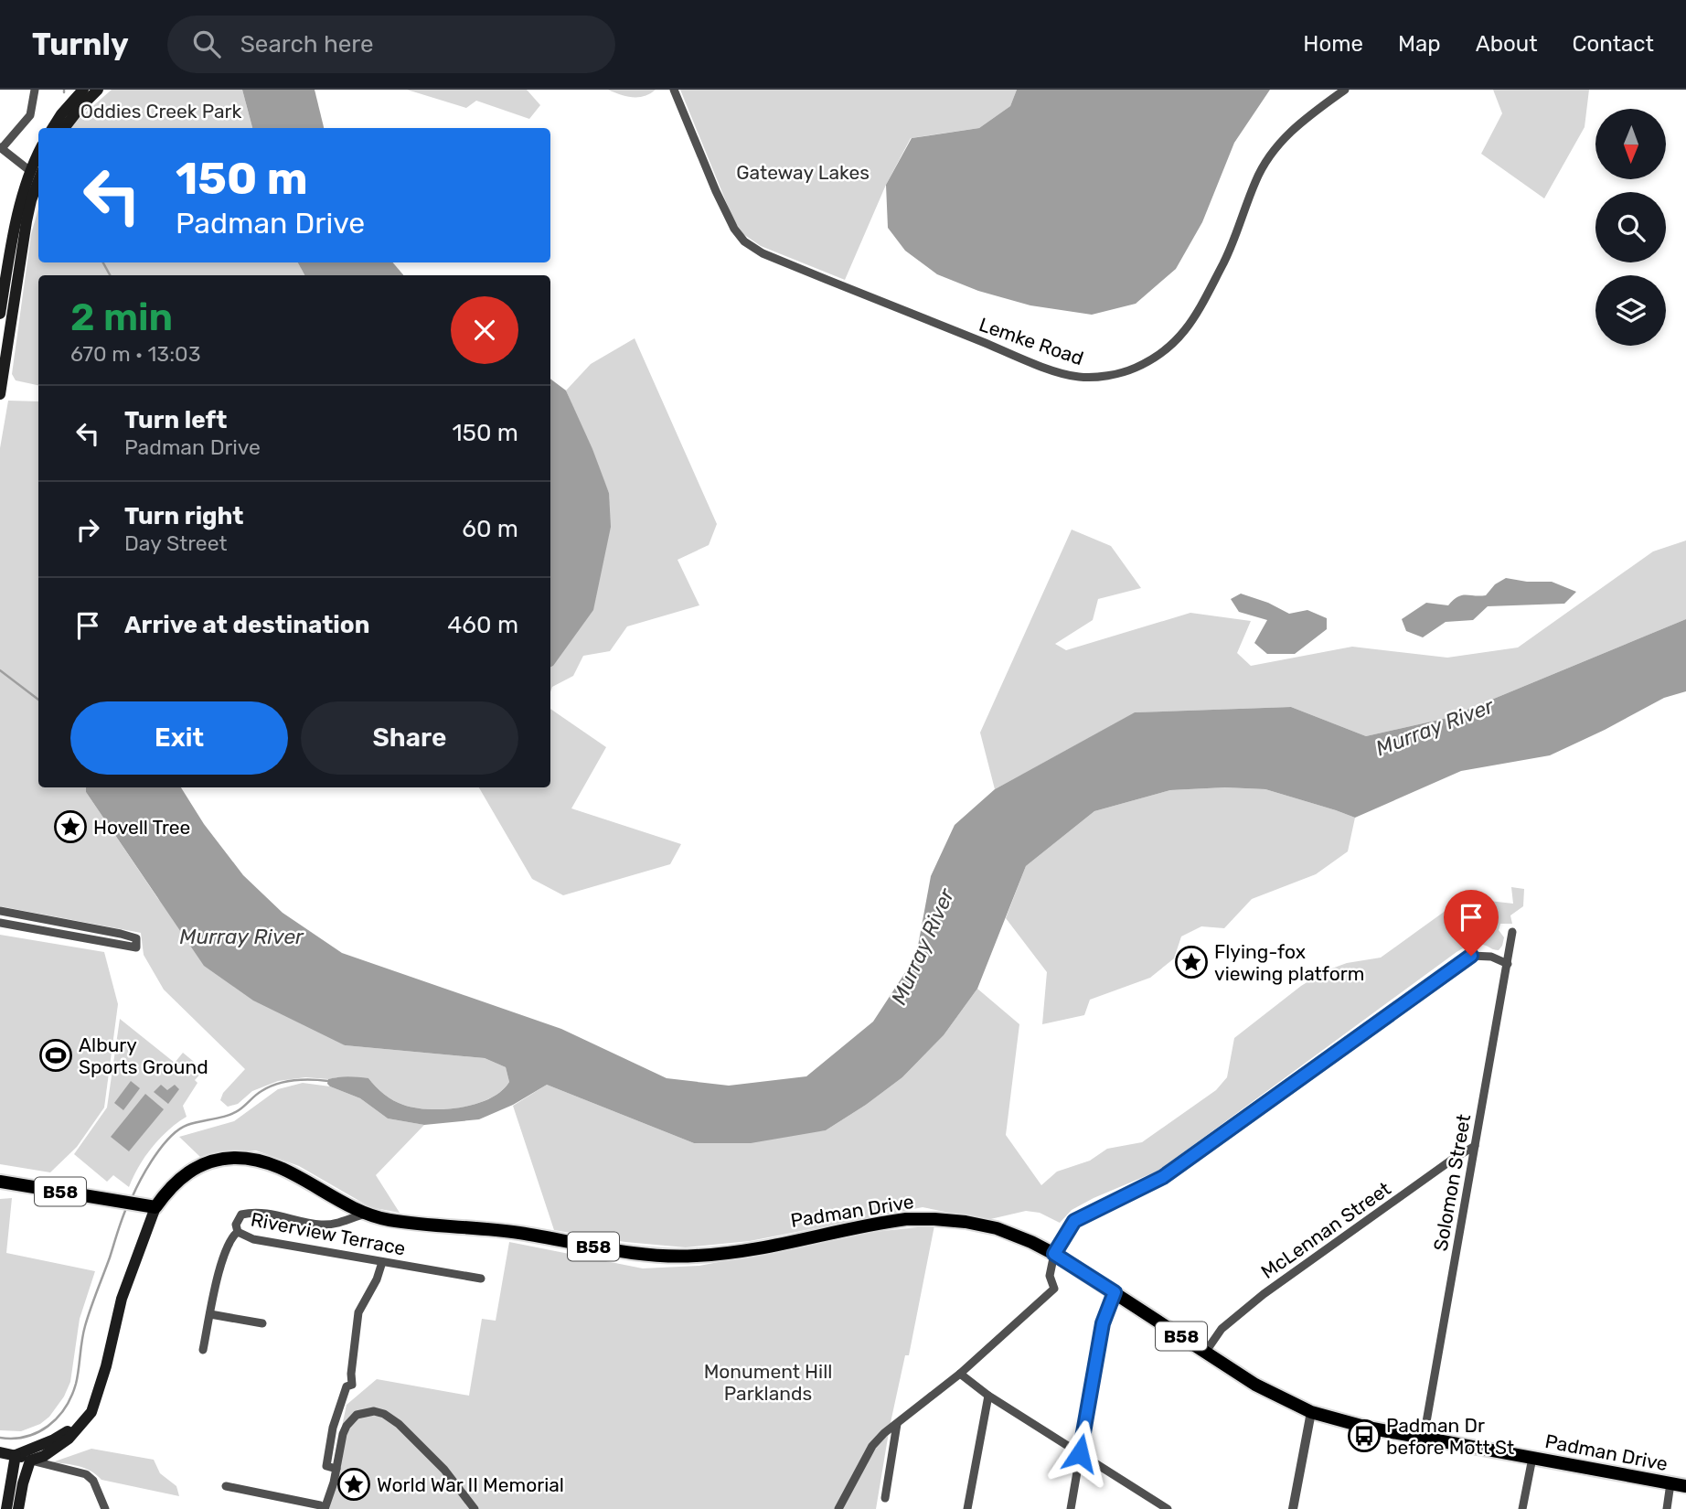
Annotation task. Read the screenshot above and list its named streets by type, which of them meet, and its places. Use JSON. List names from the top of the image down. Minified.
{"streets":{"main road":["B58","Padman Drive"],"street":["Lemke Road","Solomon Street","McLennan Street","Riverview Terrace"]},"crossings":[["Solomon Street","Padman Drive"],["Solomon Street","McLennan Street"],["B58","Padman Drive"],["Padman Drive","McLennan Street"],["Padman Drive","Riverview Terrace"]],"water":["Murray River"],"parks":["Oddies Creek Park","Gateway Lakes","Monument Hill Parklands"],"places":{"place":["Hovell Tree","Flying-fox viewing platform","World War II Memorial"],"sports":["Albury Sports Ground"],"bus stop":["Padman Dr before Mott St"]},"north":"bottom","page":{"header":"Turnly","search":"Search here","nav":["Home","Map","About","Contact"],"turn":["150 m","Padman Drive"],"heading":["2 min","670 m · 13:03"],"list":[{"name":"Turn left","note":"Padman Drive","value":"150 m"},{"name":"Turn right","note":"Day Street","value":"60 m"},{"name":"Arrive at destination","value":"460 m"}],"buttons":["Exit","Share"]}}
